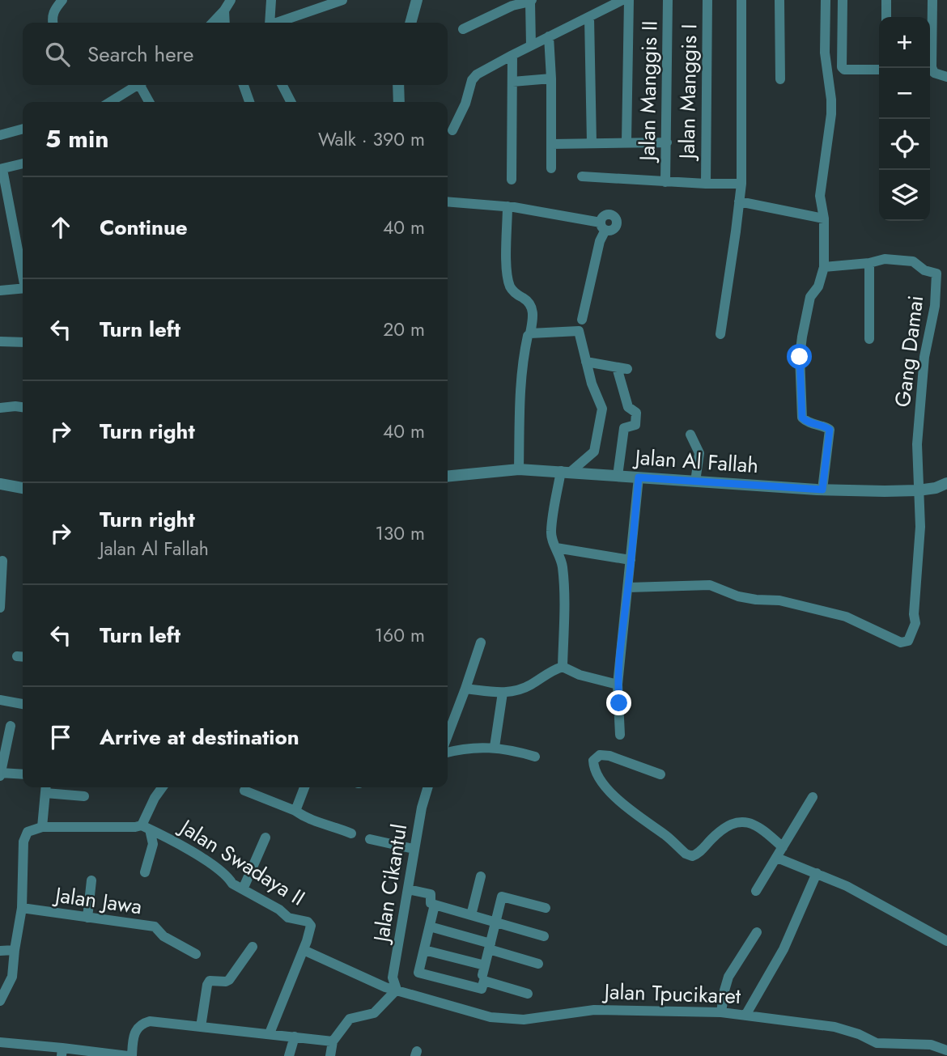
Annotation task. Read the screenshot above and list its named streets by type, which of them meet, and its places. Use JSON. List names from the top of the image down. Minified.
{"streets":{"street":["Jalan Manggis II","Jalan Manggis I","Gang Damai","Jalan Al Fallah","Jalan Swadaya II","Jalan Cikantul","Jalan Jawa","Jalan Tpucikaret"]},"crossings":[["Gang Damai","Jalan Al Fallah"],["Jalan Swadaya II","Jalan Tpucikaret"],["Jalan Cikantul","Jalan Tpucikaret"]],"page":{"map_buttons":["+","−"],"search":"Search here","heading":["5 min","Walk · 390 m"],"list":[["Continue","40 m"],["Turn left","20 m"],["Turn right","40 m"],["Turn right","Jalan Al Fallah","130 m"],["Turn left","160 m"],"Arrive at destination"]}}
